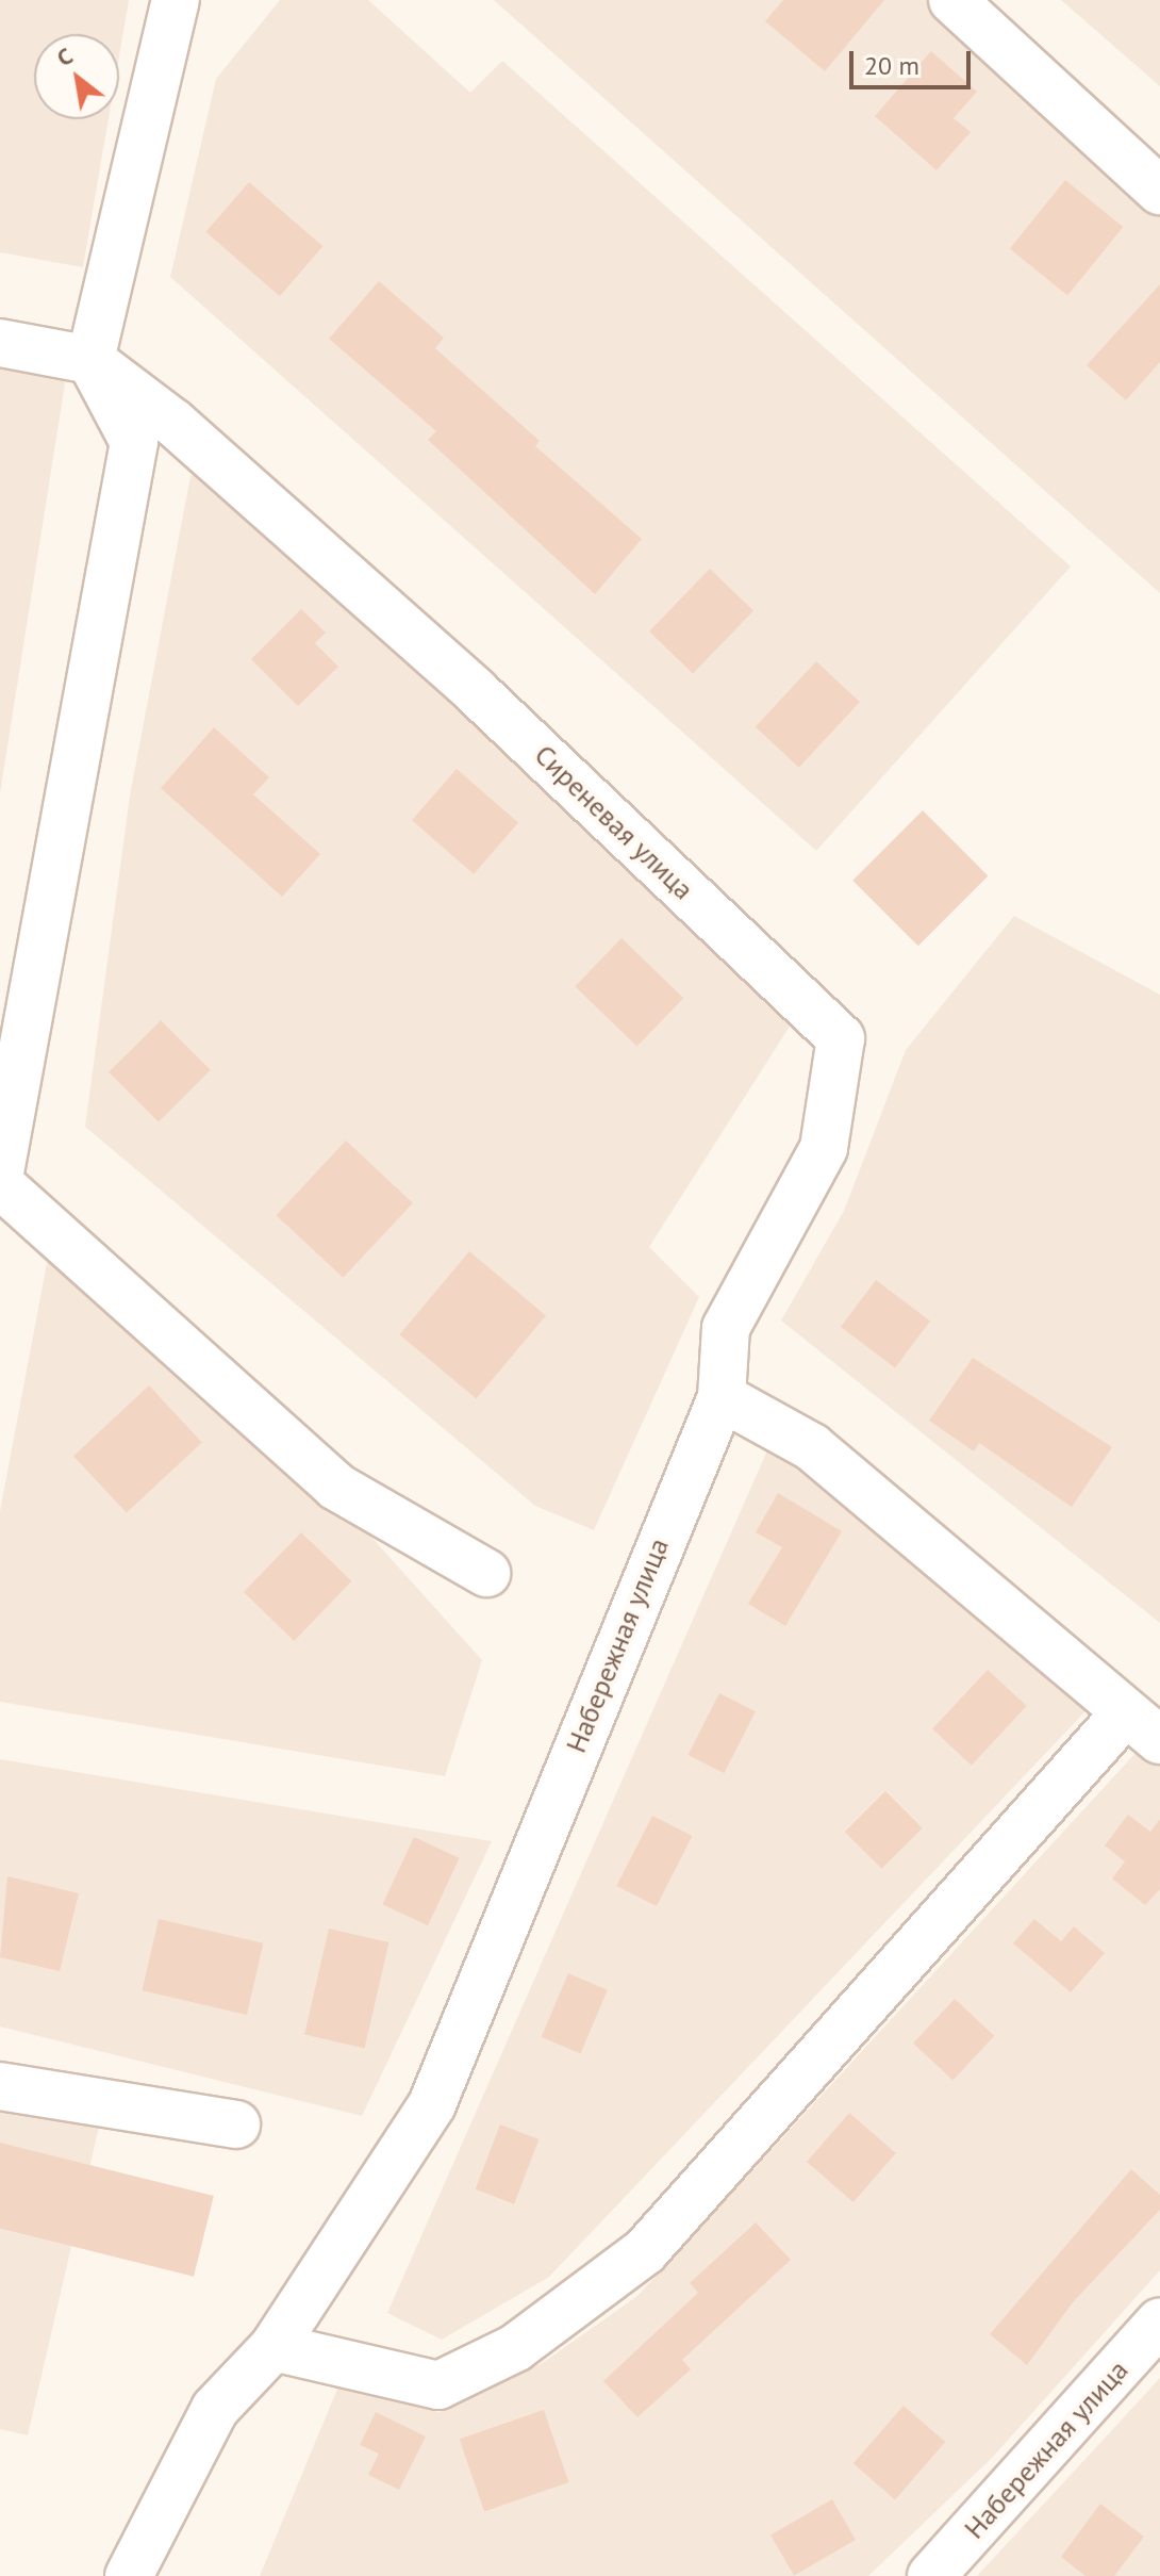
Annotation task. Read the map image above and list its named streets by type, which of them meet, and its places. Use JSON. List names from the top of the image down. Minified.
{"streets":{"street":["Сиреневая улица","Набережная улица"]},"crossings":[["Сиреневая улица","Набережная улица"]],"scale_bar":"20 m","north":"top left"}
